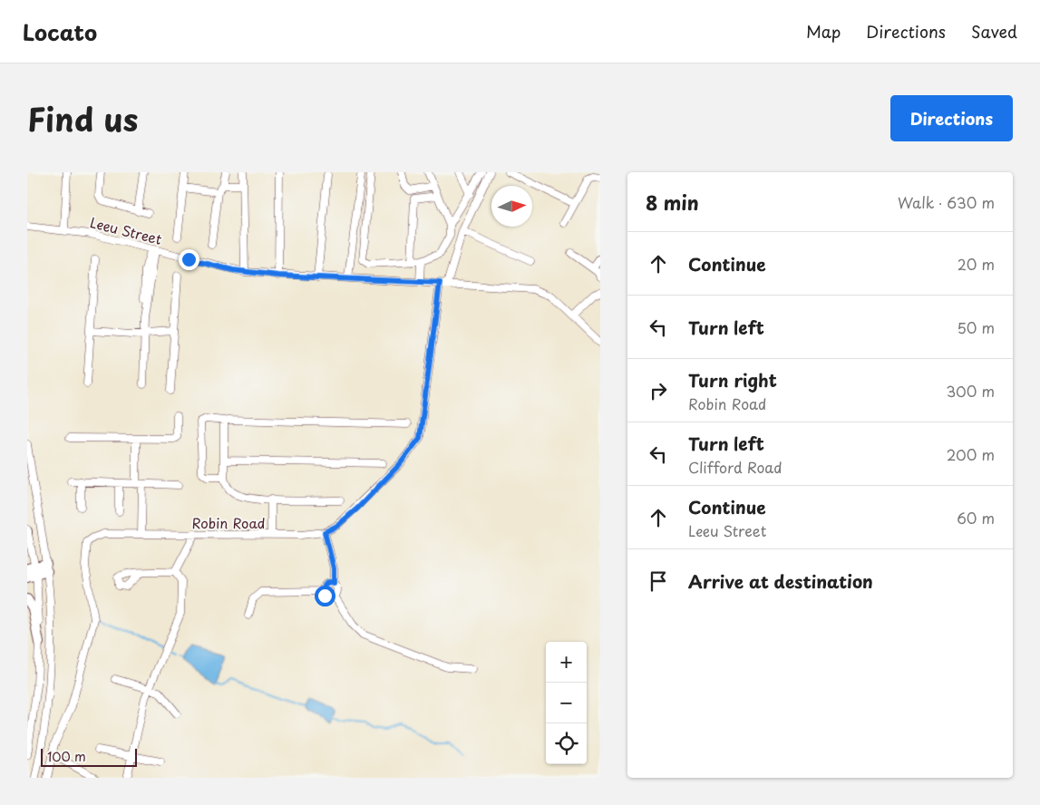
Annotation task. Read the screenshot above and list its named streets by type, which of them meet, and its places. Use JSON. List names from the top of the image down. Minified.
{"streets":{"street":["Leeu Street","Robin Road"]},"crossings":[["Leeu Street","Robin Road"]],"scale_bar":"100 m","north":"right","page":{"header":"Locato","nav":["Map","Directions","Saved"],"title":"Find us","buttons":"Directions","heading":["8 min","Walk · 630 m"],"list":[["Continue","20 m"],["Turn left","50 m"],["Turn right","Robin Road","300 m"],["Turn left","Clifford Road","200 m"],["Continue","Leeu Street","60 m"],"Arrive at destination"],"map_buttons":["+","−"],"scale":"100 m"}}
